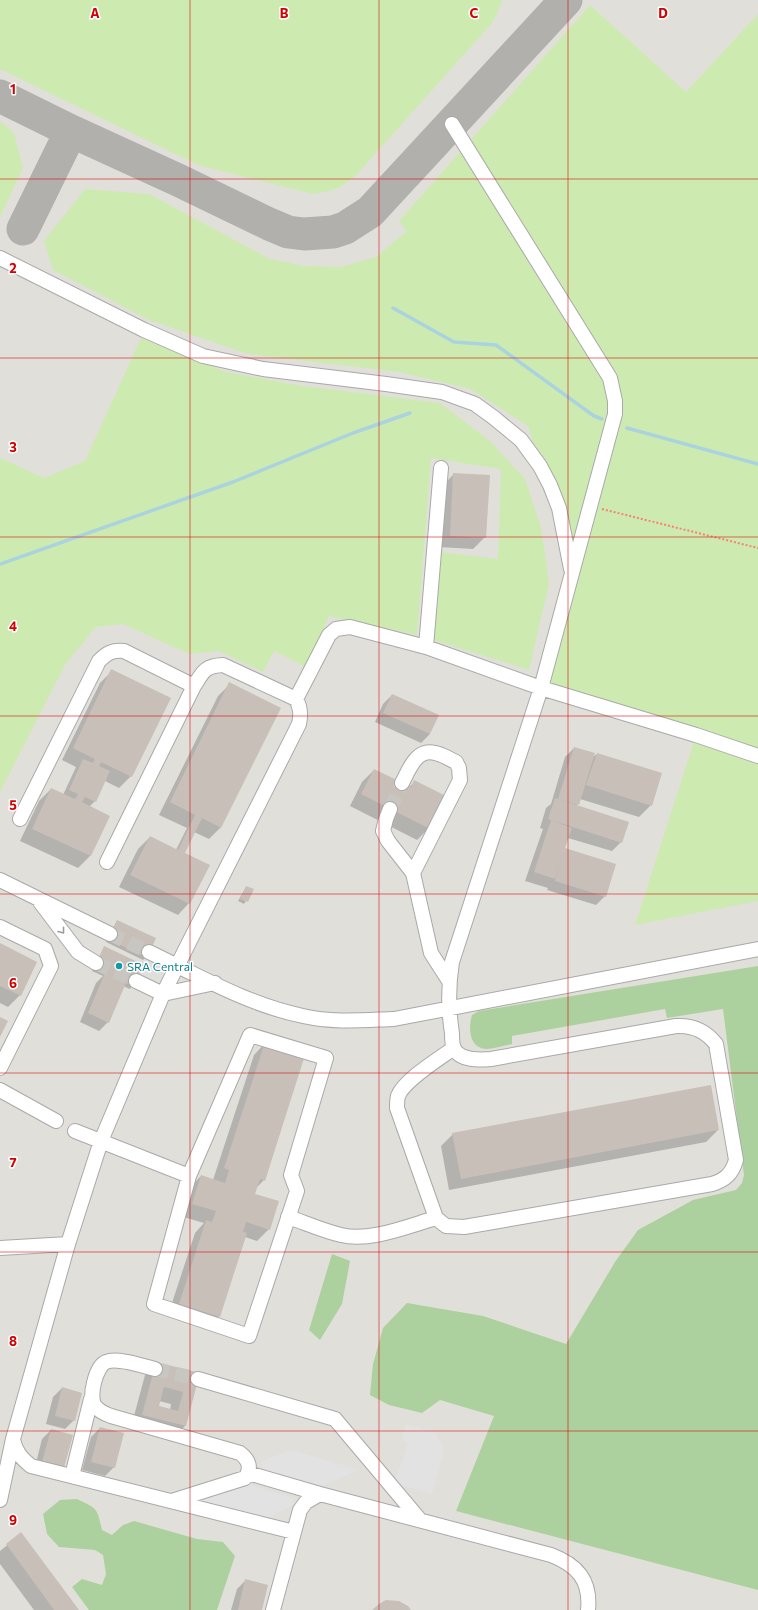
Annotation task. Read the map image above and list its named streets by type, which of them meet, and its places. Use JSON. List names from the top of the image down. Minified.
{"places":["SRA Central"],"grid":{"columns":["A","B","C","D"],"rows":["1","2","3","4","5","6","7","8","9"]}}
